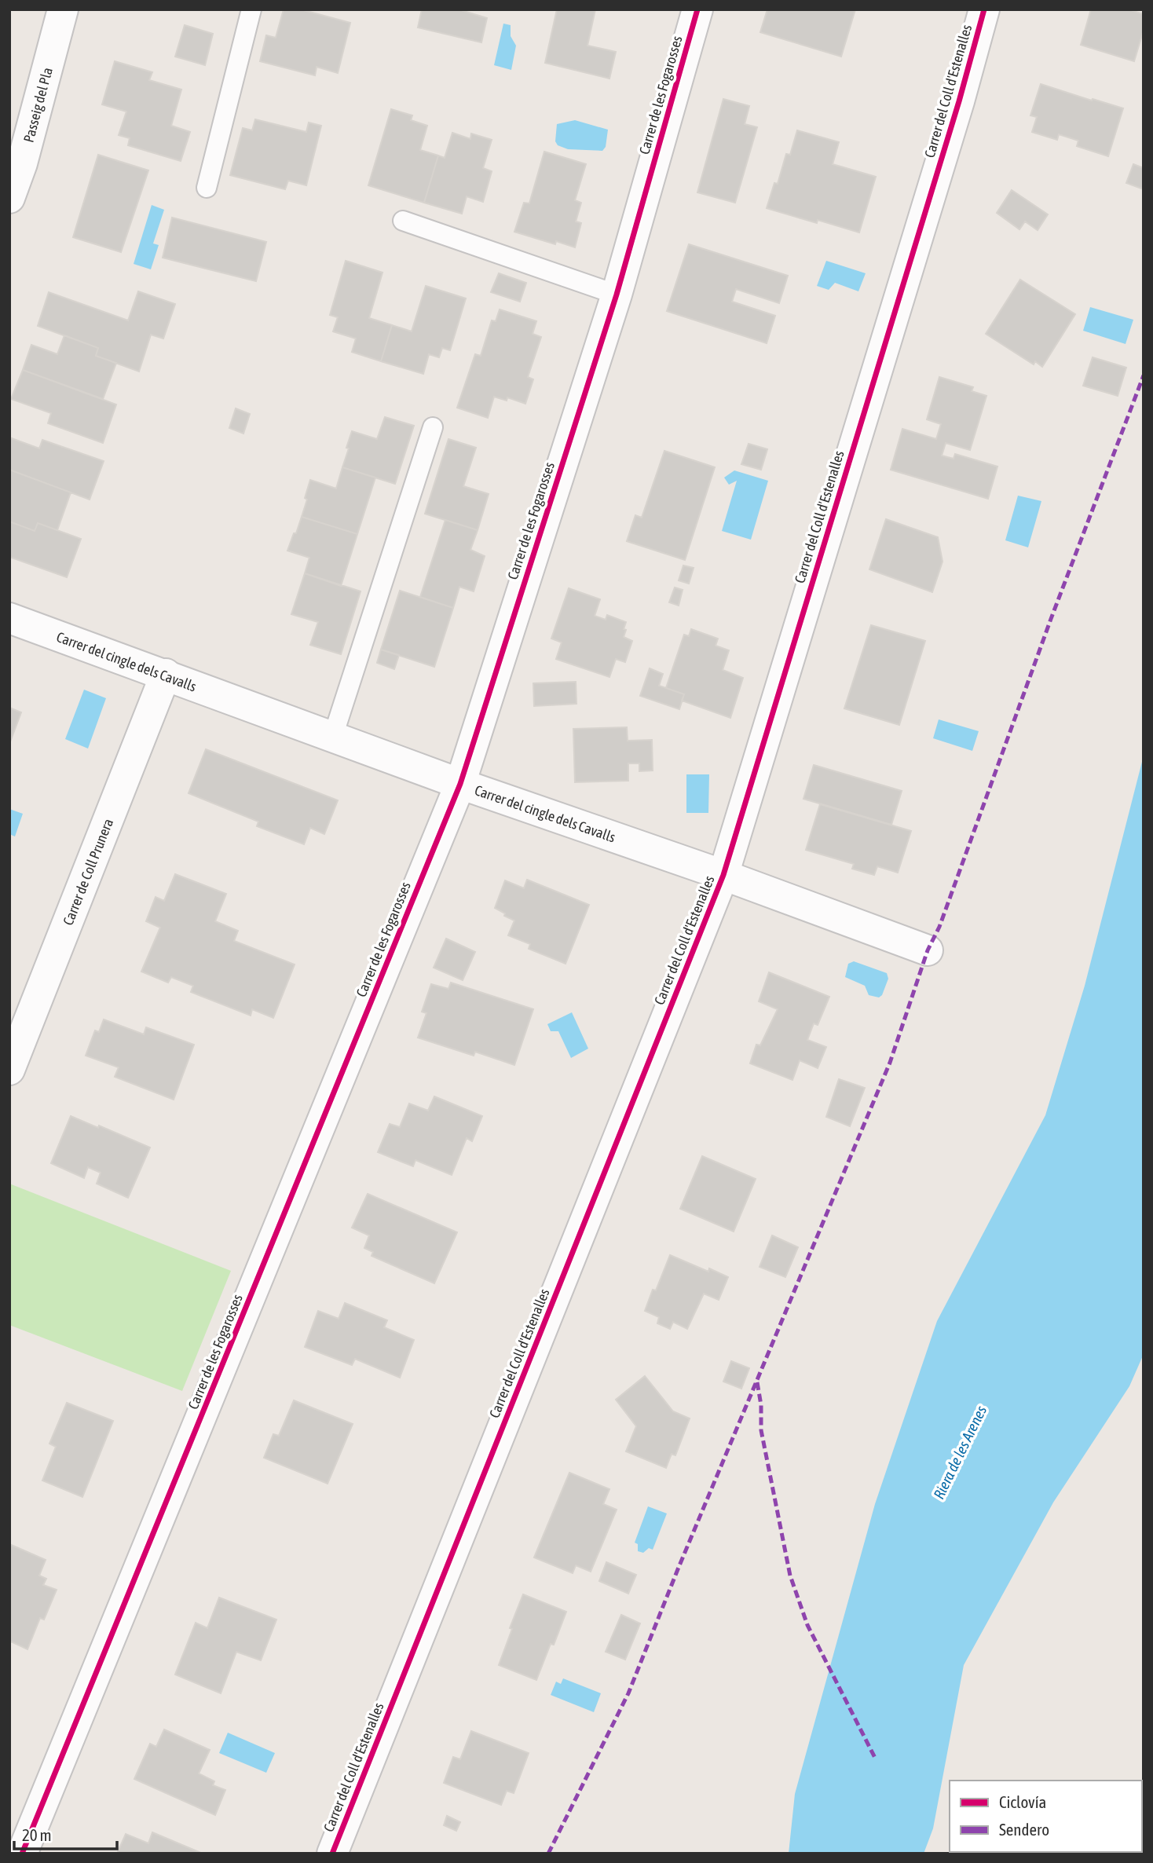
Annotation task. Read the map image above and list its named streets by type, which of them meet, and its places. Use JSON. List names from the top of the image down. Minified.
{"streets":{"street":["Carrer del Coll d'Estenalles","Carrer de les Fogarosses","Passeig del Pla","Carrer del cingle dels Cavalls","Carrer de Coll Prunera"]},"crossings":[["Carrer del Coll d'Estenalles","Carrer del cingle dels Cavalls"],["Carrer de les Fogarosses","Carrer del cingle dels Cavalls"],["Carrer del cingle dels Cavalls","Carrer de Coll Prunera"]],"water":["Riera de les Arenes"],"legend":["Ciclovía","Sendero"],"scale_bar":"20 m"}
